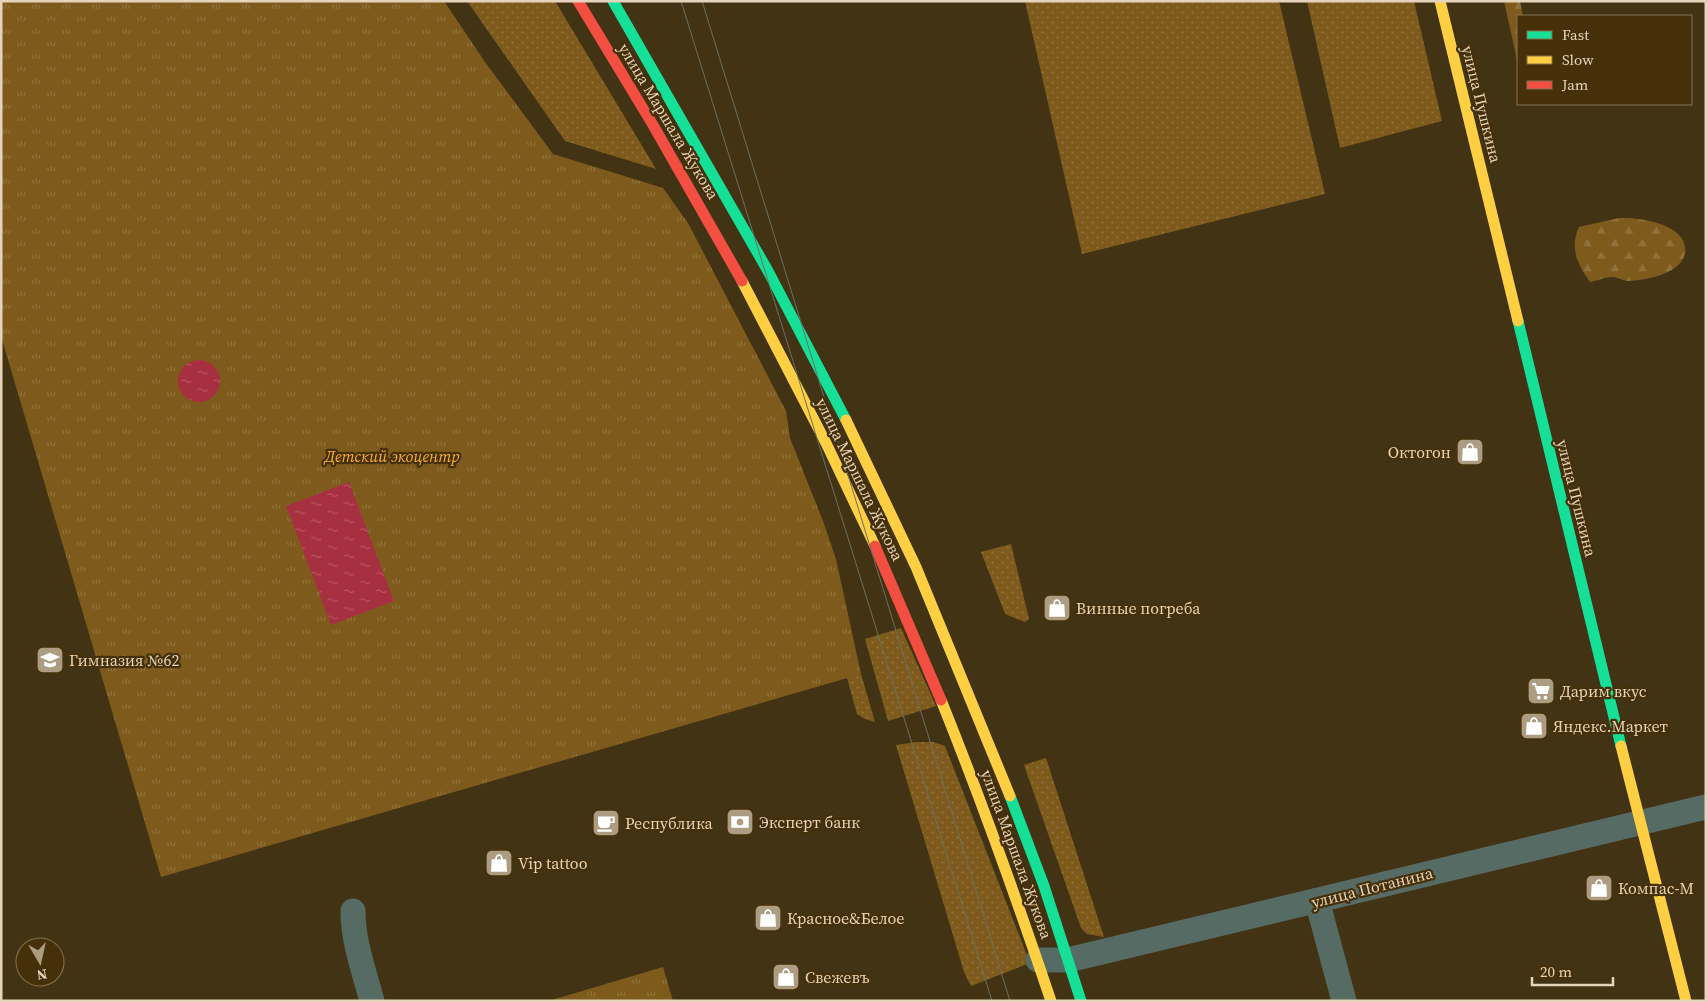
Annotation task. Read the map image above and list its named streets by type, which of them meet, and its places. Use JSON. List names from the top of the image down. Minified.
{"streets":{"main road":["улица Пушкина","улица Маршала Жукова"],"street":["улица Потанина"]},"crossings":[["улица Пушкина","улица Потанина"],["улица Маршала Жукова","улица Потанина"]],"parks":["Детский экоцентр"],"places":{"shop":["Октогон","Винные погреба","Яндекс.Маркет","Vip tattoo","Компас-М","Красное&Белое","Свежевъ"],"school or university":["Гимназия №62"],"supermarket":["Дарим вкус"],"bank":["Эксперт банк"],"cafe":["Республика"]},"legend":["Fast","Slow","Jam"],"scale_bar":"20 m","north":"bottom"}
